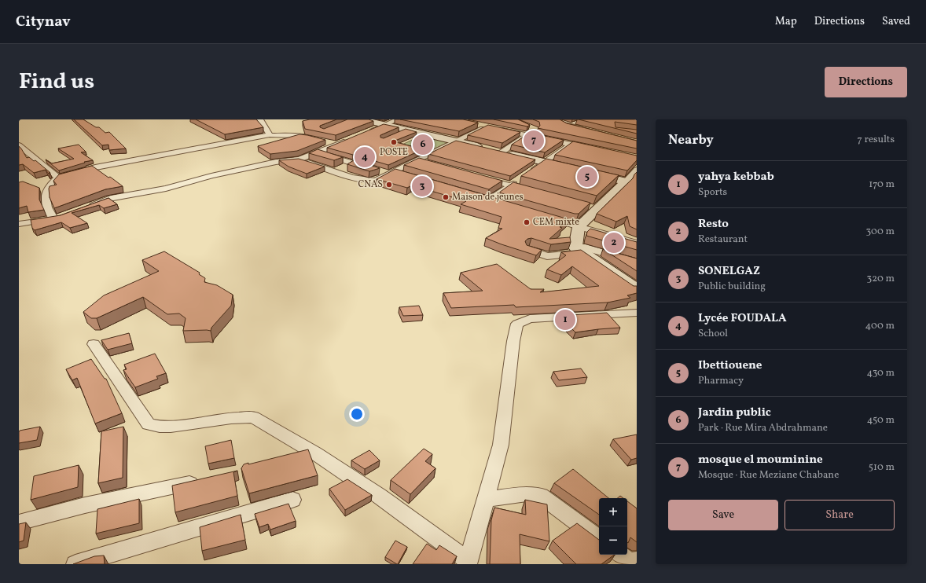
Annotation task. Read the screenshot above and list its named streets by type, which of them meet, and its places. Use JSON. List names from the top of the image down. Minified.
{"places":["POSTE","CNAS","Maison de jeunes","CEM mixte"],"page":{"header":"Citynav","nav":["Map","Directions","Saved"],"title":"Find us","buttons":["Directions",["Save","Share"]],"heading":["Nearby","7 results"],"pins":["7","6","4","5","3","2","1"],"list":[{"mark":"1","name":"yahya kebbab","note":"Sports","value":"170 m"},{"mark":"2","name":"Resto","note":"Restaurant","value":"300 m"},{"mark":"3","name":"SONELGAZ","note":"Public building","value":"320 m"},{"mark":"4","name":"Lycée FOUDALA","note":"School","value":"400 m"},{"mark":"5","name":"Ibettiouene","note":"Pharmacy","value":"430 m"},{"mark":"6","name":"Jardin public","note":"Park · Rue Mira Abdrahmane","value":"450 m"},{"mark":"7","name":"mosque el mouminine","note":"Mosque · Rue Meziane Chabane","value":"510 m"}],"map_buttons":["+","−"]}}
